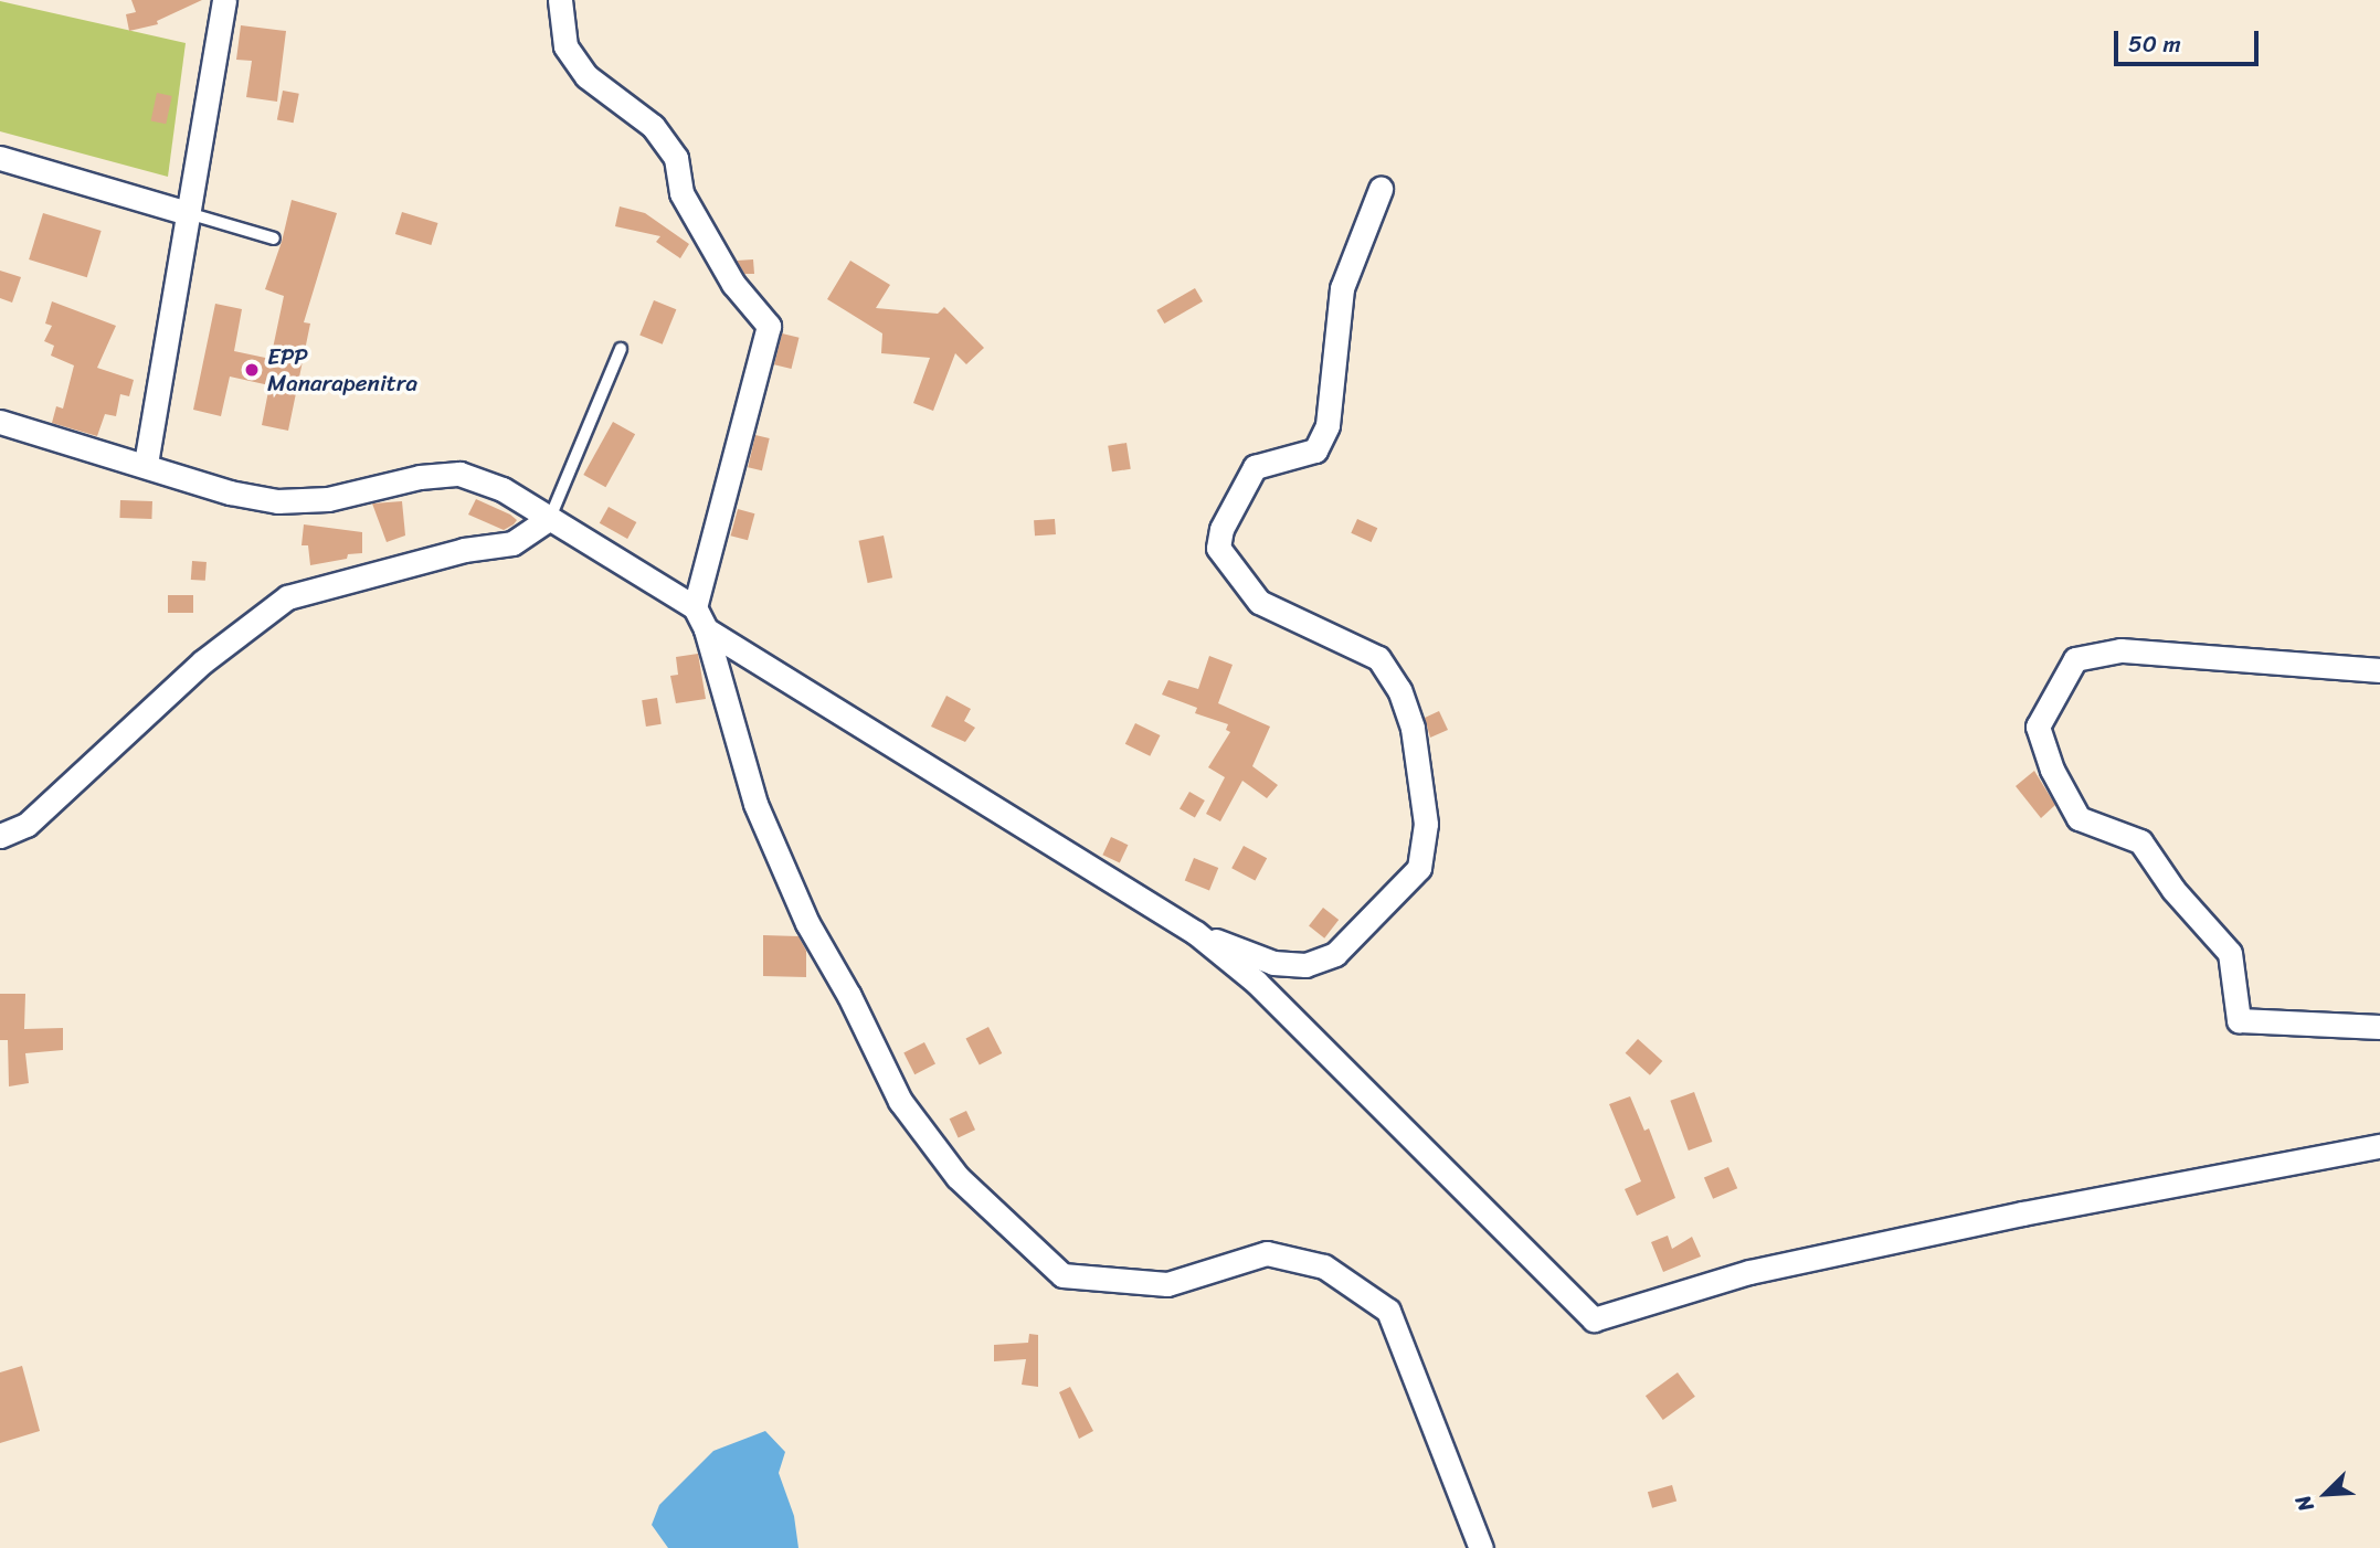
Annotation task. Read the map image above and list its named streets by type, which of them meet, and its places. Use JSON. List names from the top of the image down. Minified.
{"places":["EPP Manarapenitra"],"scale_bar":"50 m","north":"bottom left"}
